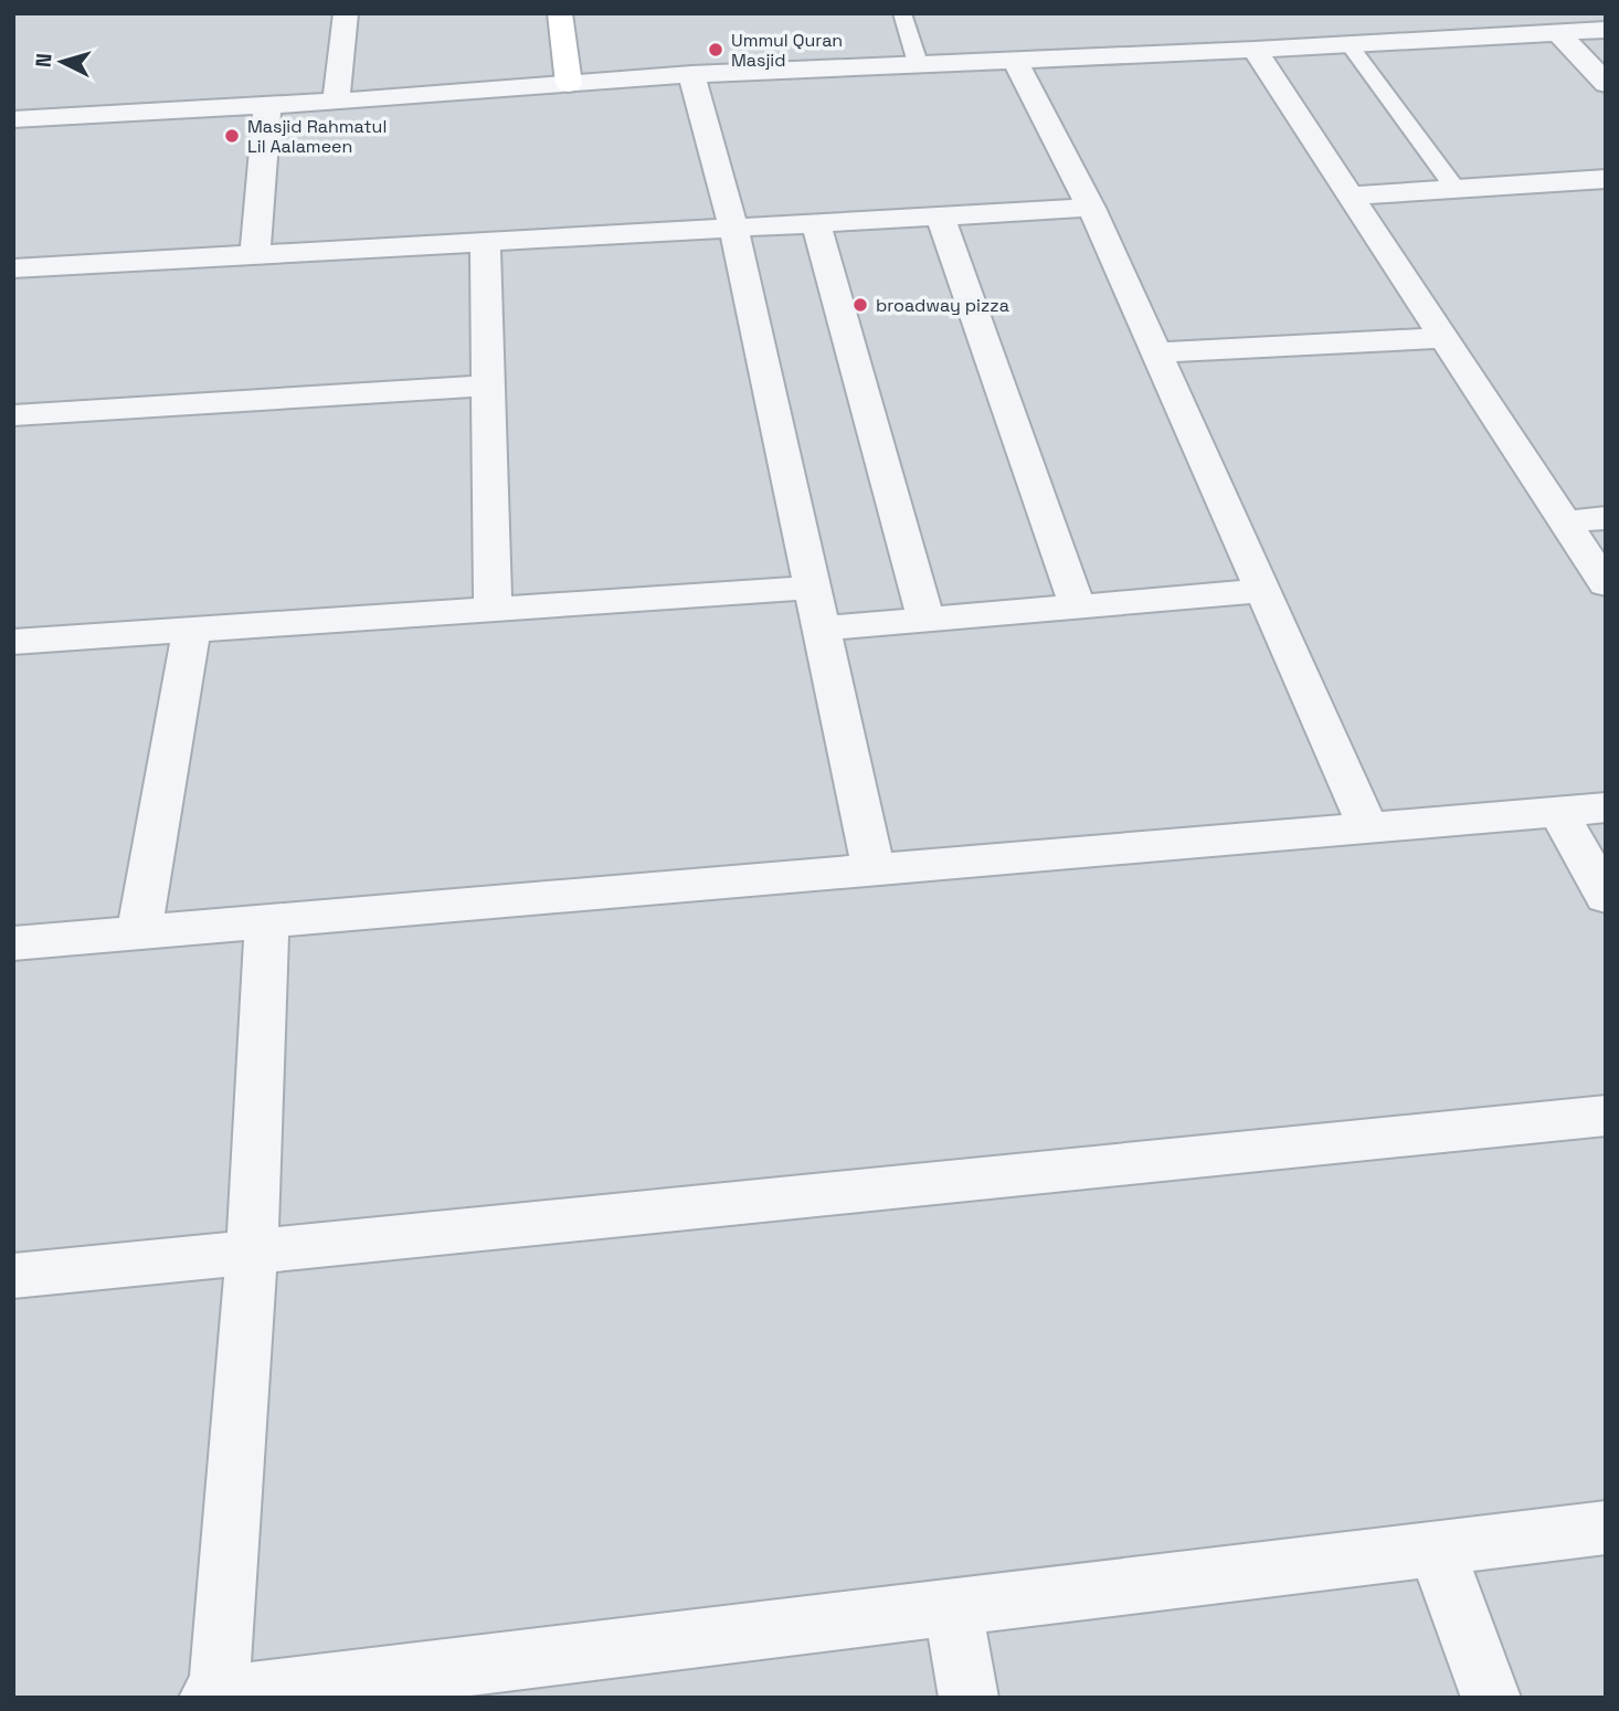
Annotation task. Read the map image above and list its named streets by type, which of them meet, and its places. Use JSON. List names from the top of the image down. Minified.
{"places":["Ummul Quran Masjid","Masjid Rahmatul Lil Aalameen","broadway pizza"],"north":"left"}
